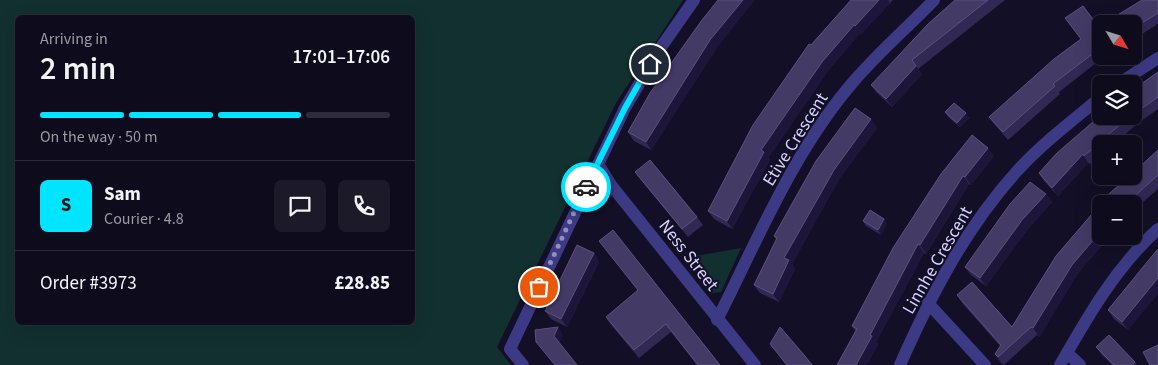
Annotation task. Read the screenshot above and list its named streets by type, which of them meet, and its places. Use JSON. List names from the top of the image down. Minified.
{"streets":{"street":["Etive Crescent","Ness Street","Linnhe Crescent"]},"crossings":[["Etive Crescent","Ness Street"]],"north":"bottom right","page":{"map_buttons":["+","−"],"heading":["2 min","Arriving in","17:01–17:06"],"panel":["Sam","Courier · 4.8","Order #3973","£28.85"],"bar":"On the way · 50 m","round":"S"}}
